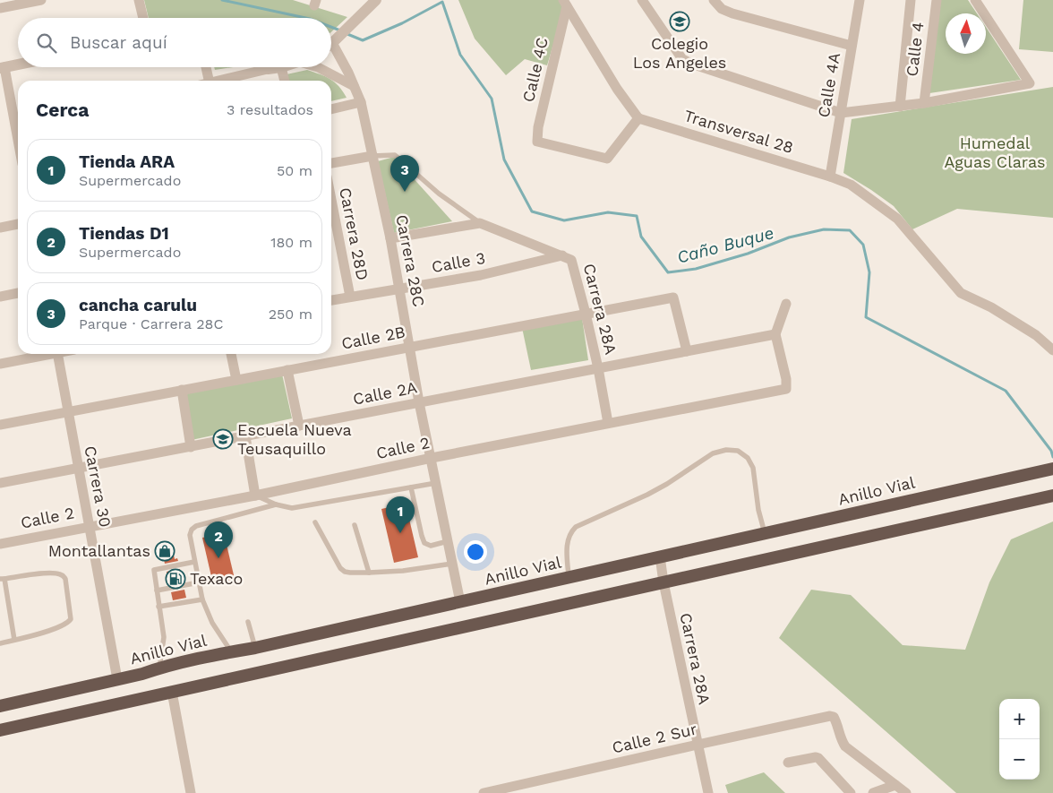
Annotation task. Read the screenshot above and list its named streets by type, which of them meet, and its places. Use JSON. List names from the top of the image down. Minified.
{"streets":{"highway":["Anillo Vial"],"street":["Calle 4","Calle 4C","Calle 4A","Transversal 28","Carrera 28D","Carrera 28C","Calle 3","Carrera 28A","Calle 2B","Calle 2A","Calle 2","Carrera 30","Calle 2 Sur"]},"crossings":[["Calle 4C","Transversal 28"],["Calle 4A","Transversal 28"],["Carrera 28D","Calle 3"],["Carrera 28C","Calle 3"],["Carrera 28C","Calle 2B"],["Carrera 28C","Calle 2A"],["Carrera 28C","Calle 2"],["Carrera 28C","Anillo Vial"],["Calle 3","Carrera 28A"],["Carrera 28A","Calle 2B"],["Carrera 28A","Calle 2A"],["Carrera 28A","Calle 2"],["Carrera 28A","Anillo Vial"],["Carrera 28A","Calle 2 Sur"],["Calle 2B","Calle 2A"],["Calle 2B","Carrera 30"],["Calle 2A","Calle 2"],["Calle 2A","Carrera 30"],["Calle 2","Carrera 30"],["Carrera 30","Anillo Vial"]],"water":["Caño Buque"],"parks":["Humedal Aguas Claras"],"places":{"school or university":["Colegio Los Angeles","Escuela Nueva Teusaquillo"],"shop":["Montallantas"],"fuel station":["Texaco"]},"north":"top","page":{"search":"Buscar aquí","heading":["Cerca","3 resultados"],"list":[{"mark":"1","name":"Tienda ARA","note":"Supermercado","value":"50 m"},{"mark":"2","name":"Tiendas D1","note":"Supermercado","value":"180 m"},{"mark":"3","name":"cancha carulu","note":"Parque · Carrera 28C","value":"250 m"}],"pins":["3","1","2"],"map_buttons":["+","−"]}}
